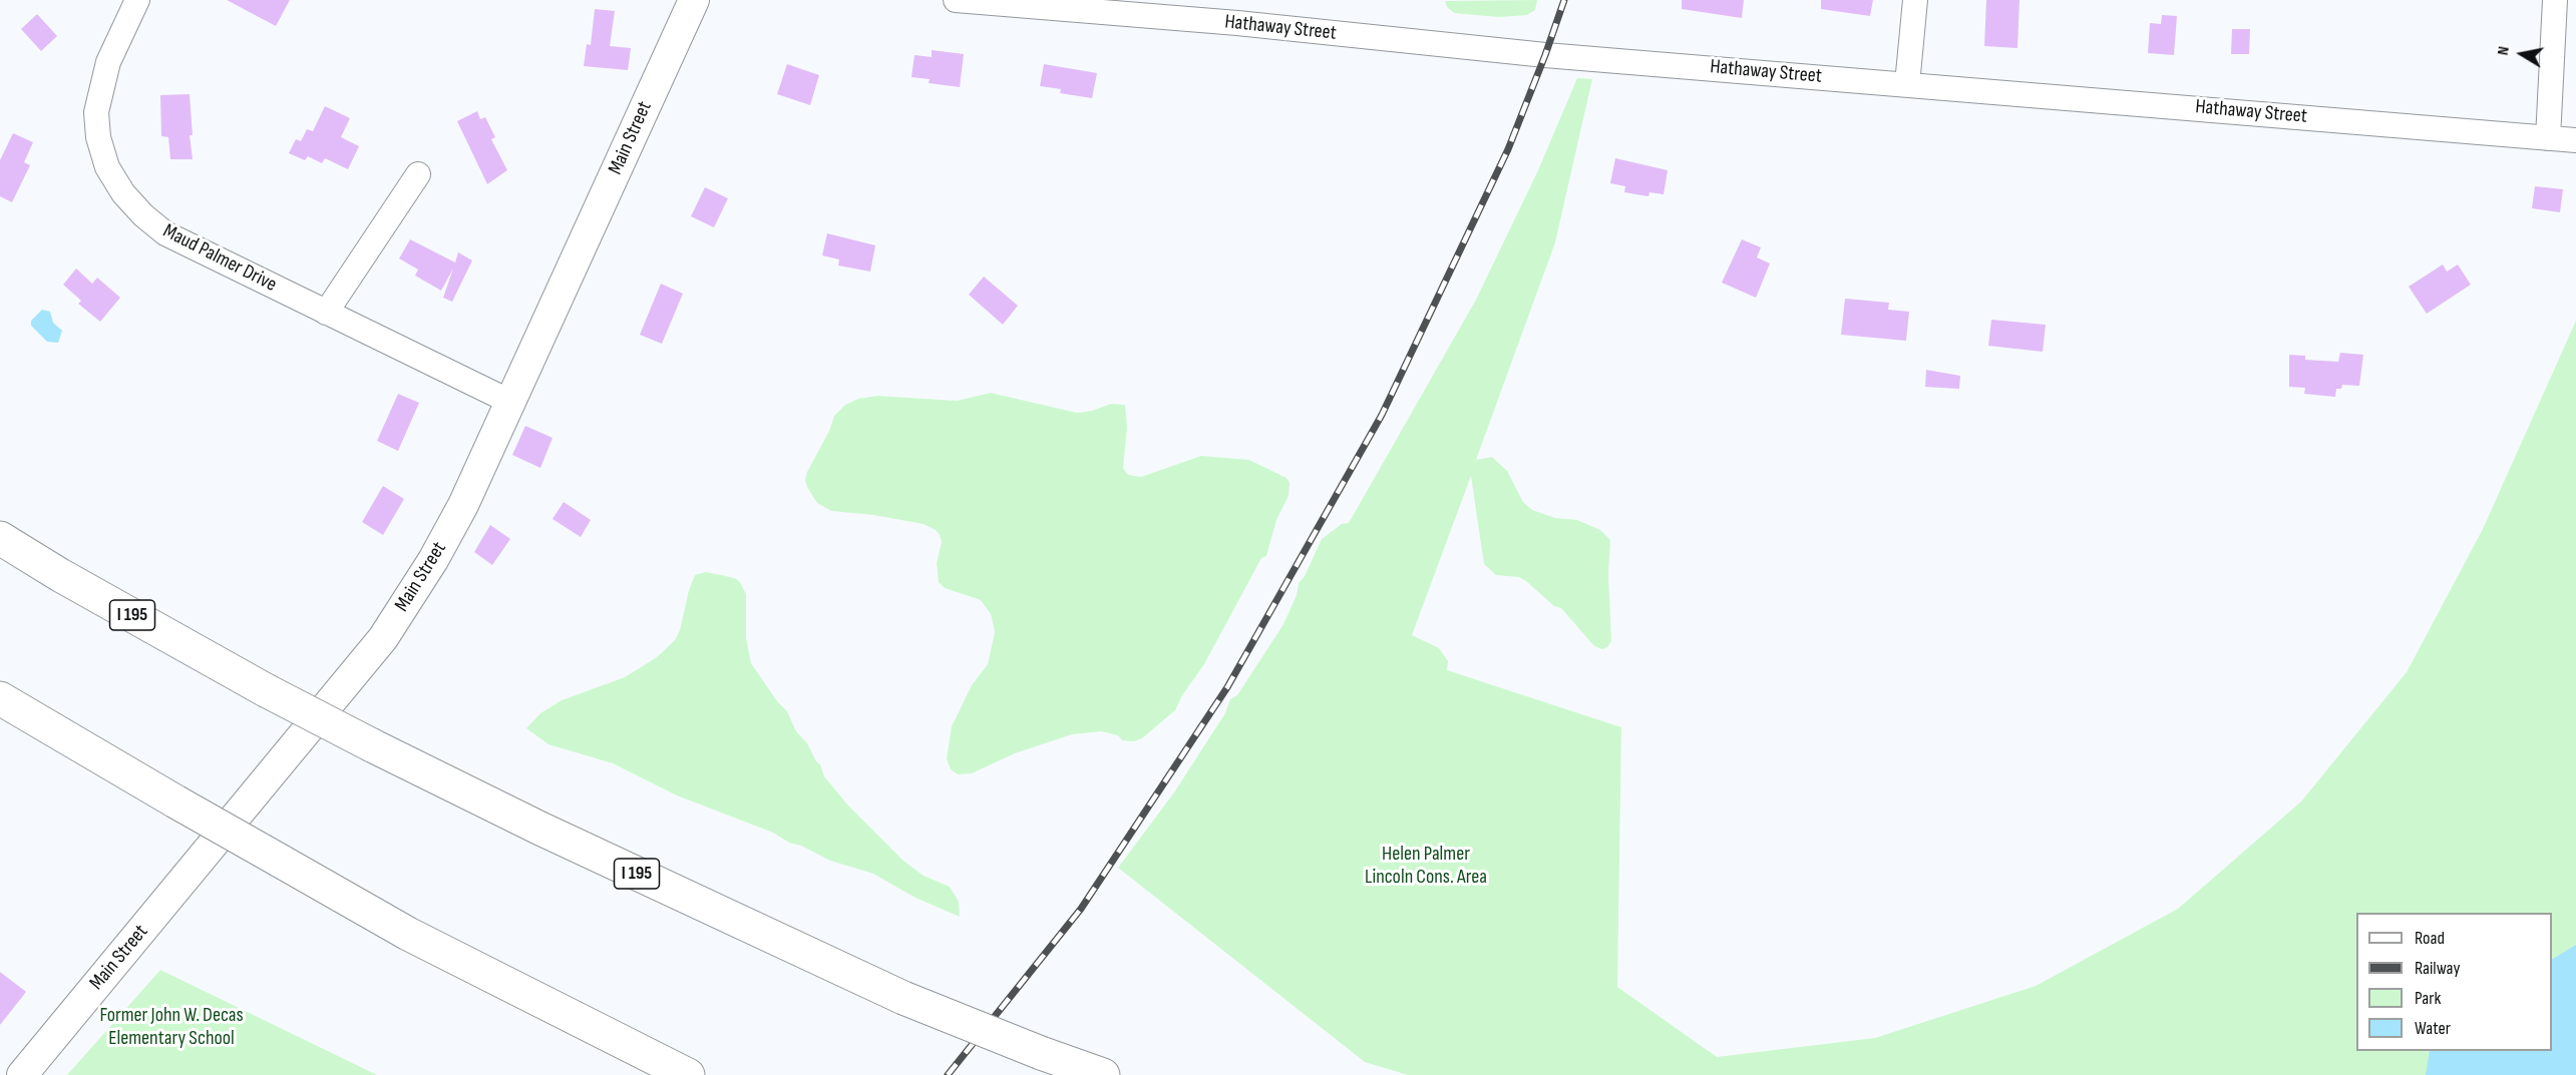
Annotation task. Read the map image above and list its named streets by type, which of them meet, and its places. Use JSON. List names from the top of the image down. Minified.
{"streets":{"highway":["I 195"],"main road":["Main Street"],"street":["Hathaway Street","Maud Palmer Drive"]},"crossings":[["Main Street","Maud Palmer Drive"]],"parks":["Helen Palmer Lincoln Cons. Area","Former John W. Decas Elementary School"],"legend":["Road","Railway","Park","Water"],"north":"left"}
